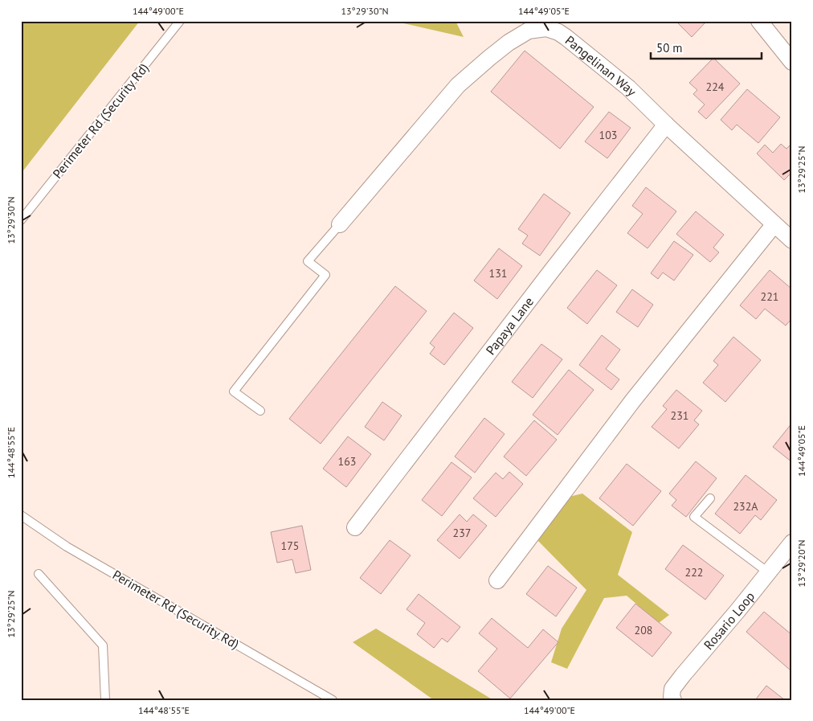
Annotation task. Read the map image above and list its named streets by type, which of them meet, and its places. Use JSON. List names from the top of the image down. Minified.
{"streets":{"street":["Pangelinan Way","Papaya Lane","Rosario Loop"],"lane":["Perimeter Rd (Security Rd)"]},"crossings":[["Pangelinan Way","Papaya Lane"]],"house_numbers":["224","103","131","221","231","163","232A","237","175","222","208"],"scale_bar":"50 m","coordinates":["144°49'00\"E","13°29'30\"N","144°49'05\"E","13°29'25\"N","144°48'55\"E","13°29'20\"N"]}
